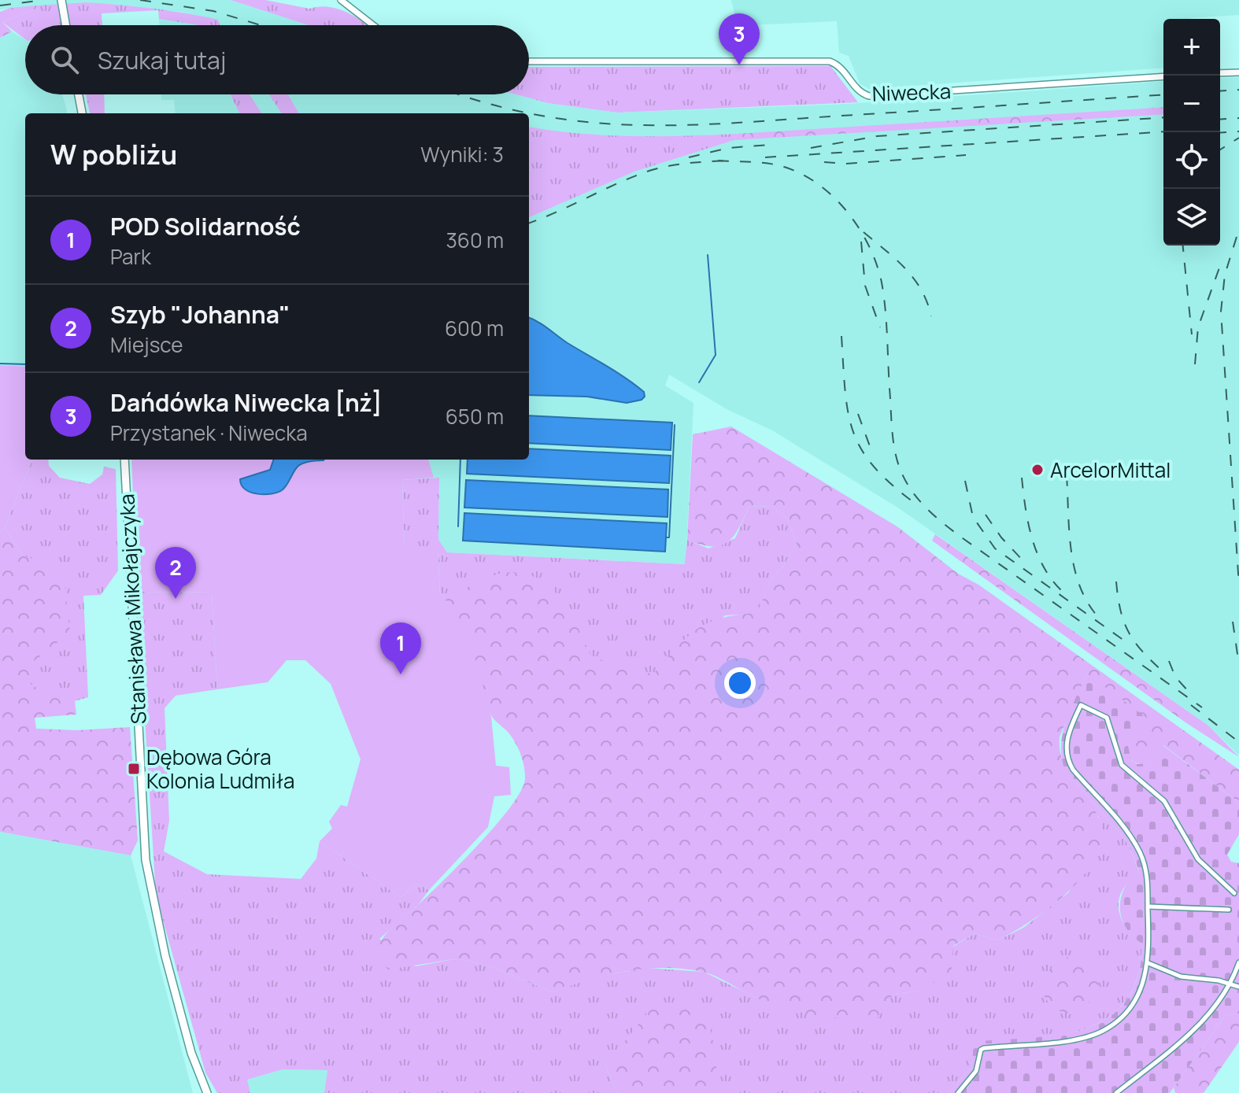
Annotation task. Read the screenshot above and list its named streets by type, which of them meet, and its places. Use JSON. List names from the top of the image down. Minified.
{"streets":{"street":["Niwecka","Stanisława Mikołajczyka"]},"places":{"other":["ArcelorMittal"],"transit":["Dębowa Góra Kolonia Ludmiła"]},"page":{"pins":["3","2","1"],"map_buttons":["+","−"],"search":"Szukaj tutaj","heading":["W pobliżu","Wyniki: 3"],"list":[{"mark":"1","name":"POD Solidarność","note":"Park","value":"360 m"},{"mark":"2","name":"Szyb \"Johanna\"","note":"Miejsce","value":"600 m"},{"mark":"3","name":"Dańdówka Niwecka [nż]","note":"Przystanek · Niwecka","value":"650 m"}]}}
